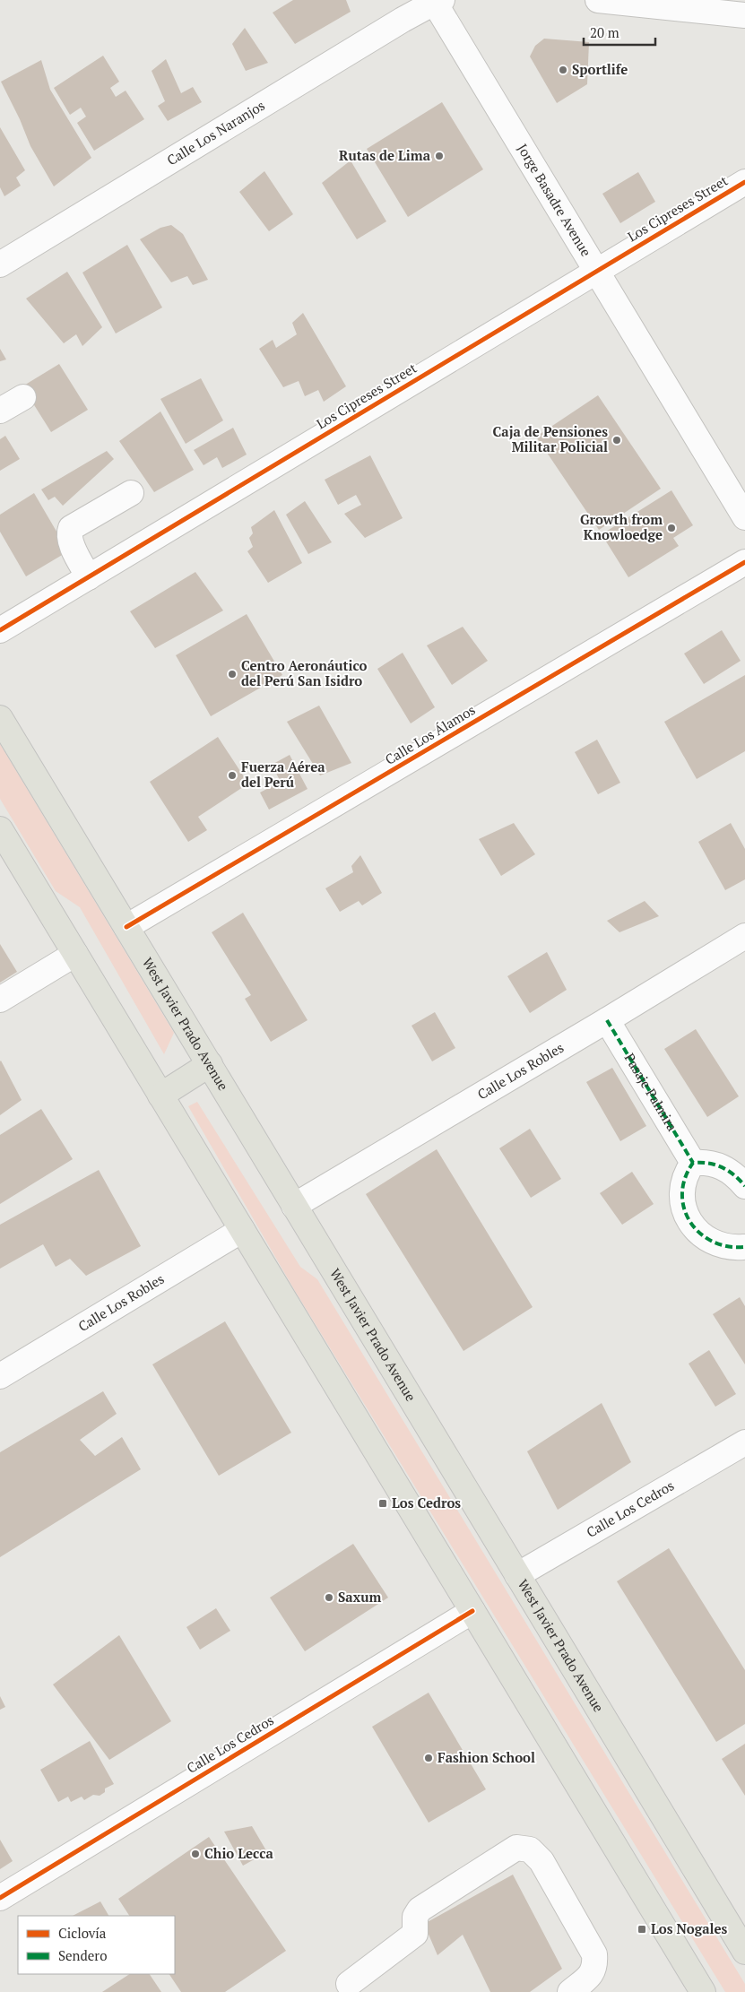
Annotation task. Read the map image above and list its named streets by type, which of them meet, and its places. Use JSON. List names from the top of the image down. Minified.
{"streets":{"main road":["West Javier Prado Avenue"],"street":["Calle Los Naranjos","Jorge Basadre Avenue","Los Cipreses Street","Calle Los Álamos","Calle Los Robles","Pasaje Palmira","Calle Los Cedros"]},"crossings":[["Calle Los Naranjos","Jorge Basadre Avenue"],["Jorge Basadre Avenue","Los Cipreses Street"],["Calle Los Álamos","West Javier Prado Avenue"],["West Javier Prado Avenue","Calle Los Robles"],["West Javier Prado Avenue","Calle Los Cedros"],["Calle Los Robles","Pasaje Palmira"]],"places":{"other":["Sportlife","Rutas de Lima","Caja de Pensiones Militar Policial","Growth from Knowloedge","Centro Aeronáutico del Perú San Isidro","Fuerza Aérea del Perú","Saxum","Fashion School","Chio Lecca"],"transit":["Los Cedros","Los Nogales"]},"legend":["Ciclovía","Sendero"],"scale_bar":"20 m"}
